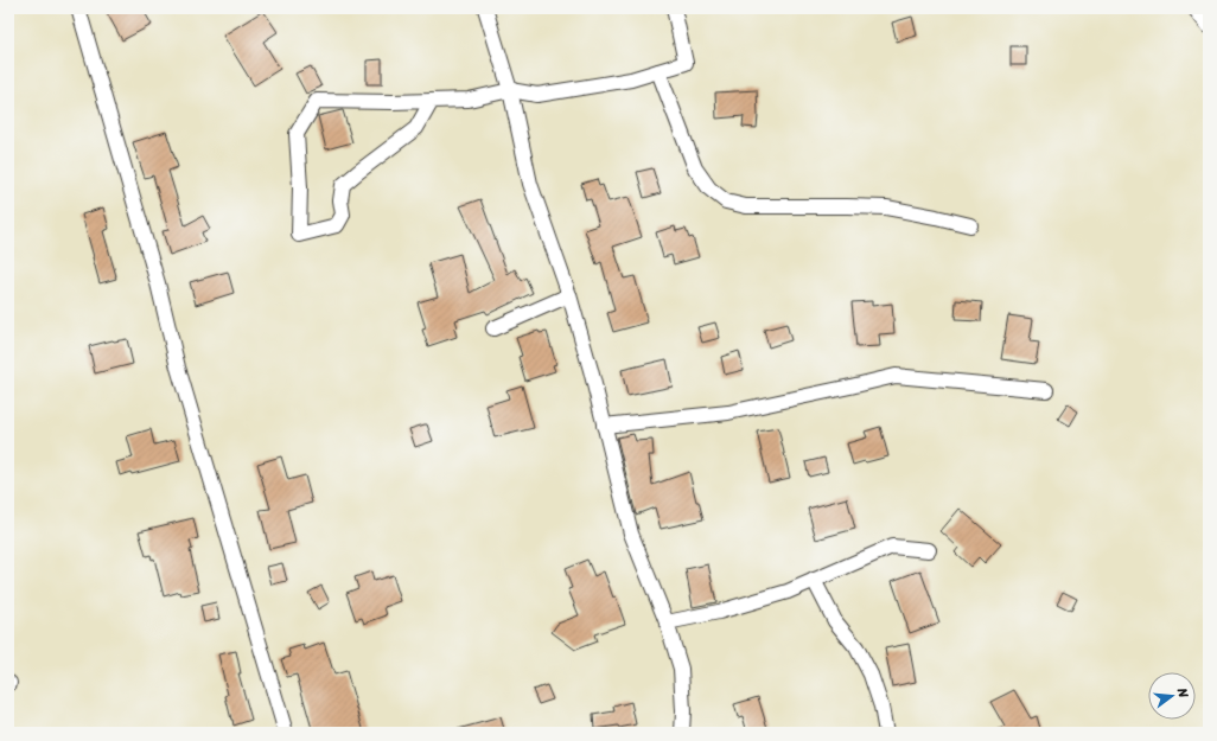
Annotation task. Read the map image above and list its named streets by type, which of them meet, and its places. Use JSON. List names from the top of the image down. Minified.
{"north":"right"}
